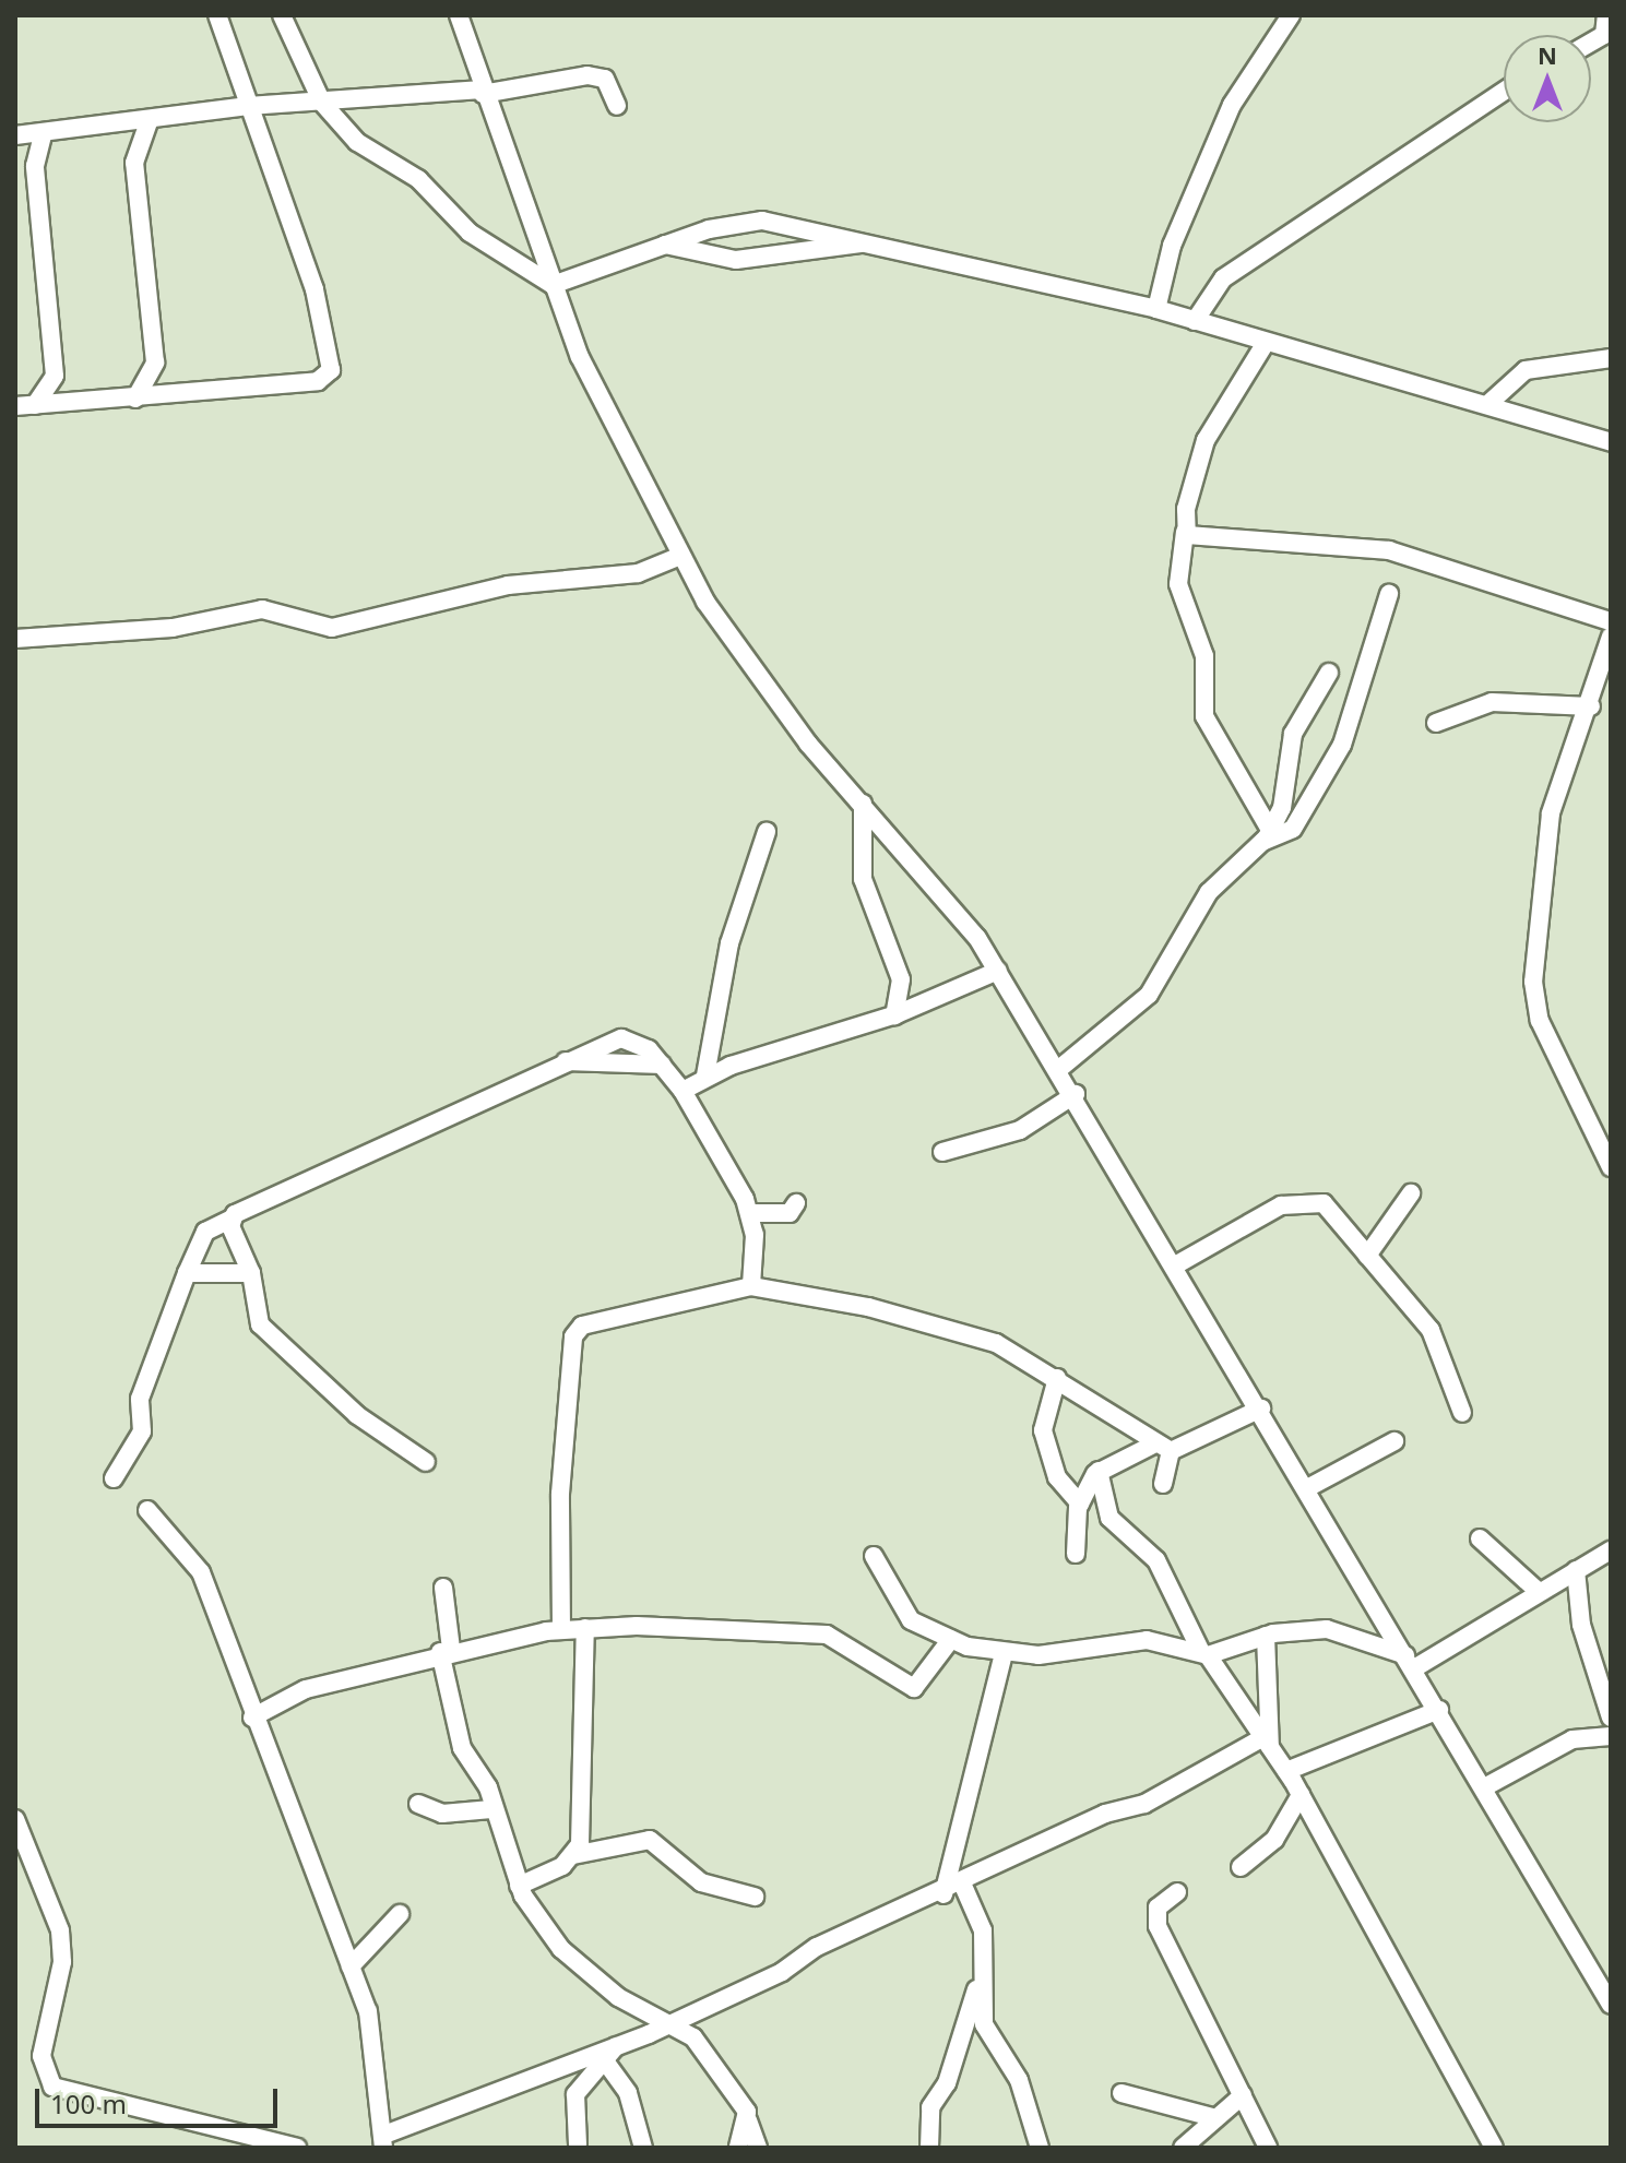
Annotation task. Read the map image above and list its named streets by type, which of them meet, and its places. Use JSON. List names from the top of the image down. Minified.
{"scale_bar":"100 m","north":"top"}
